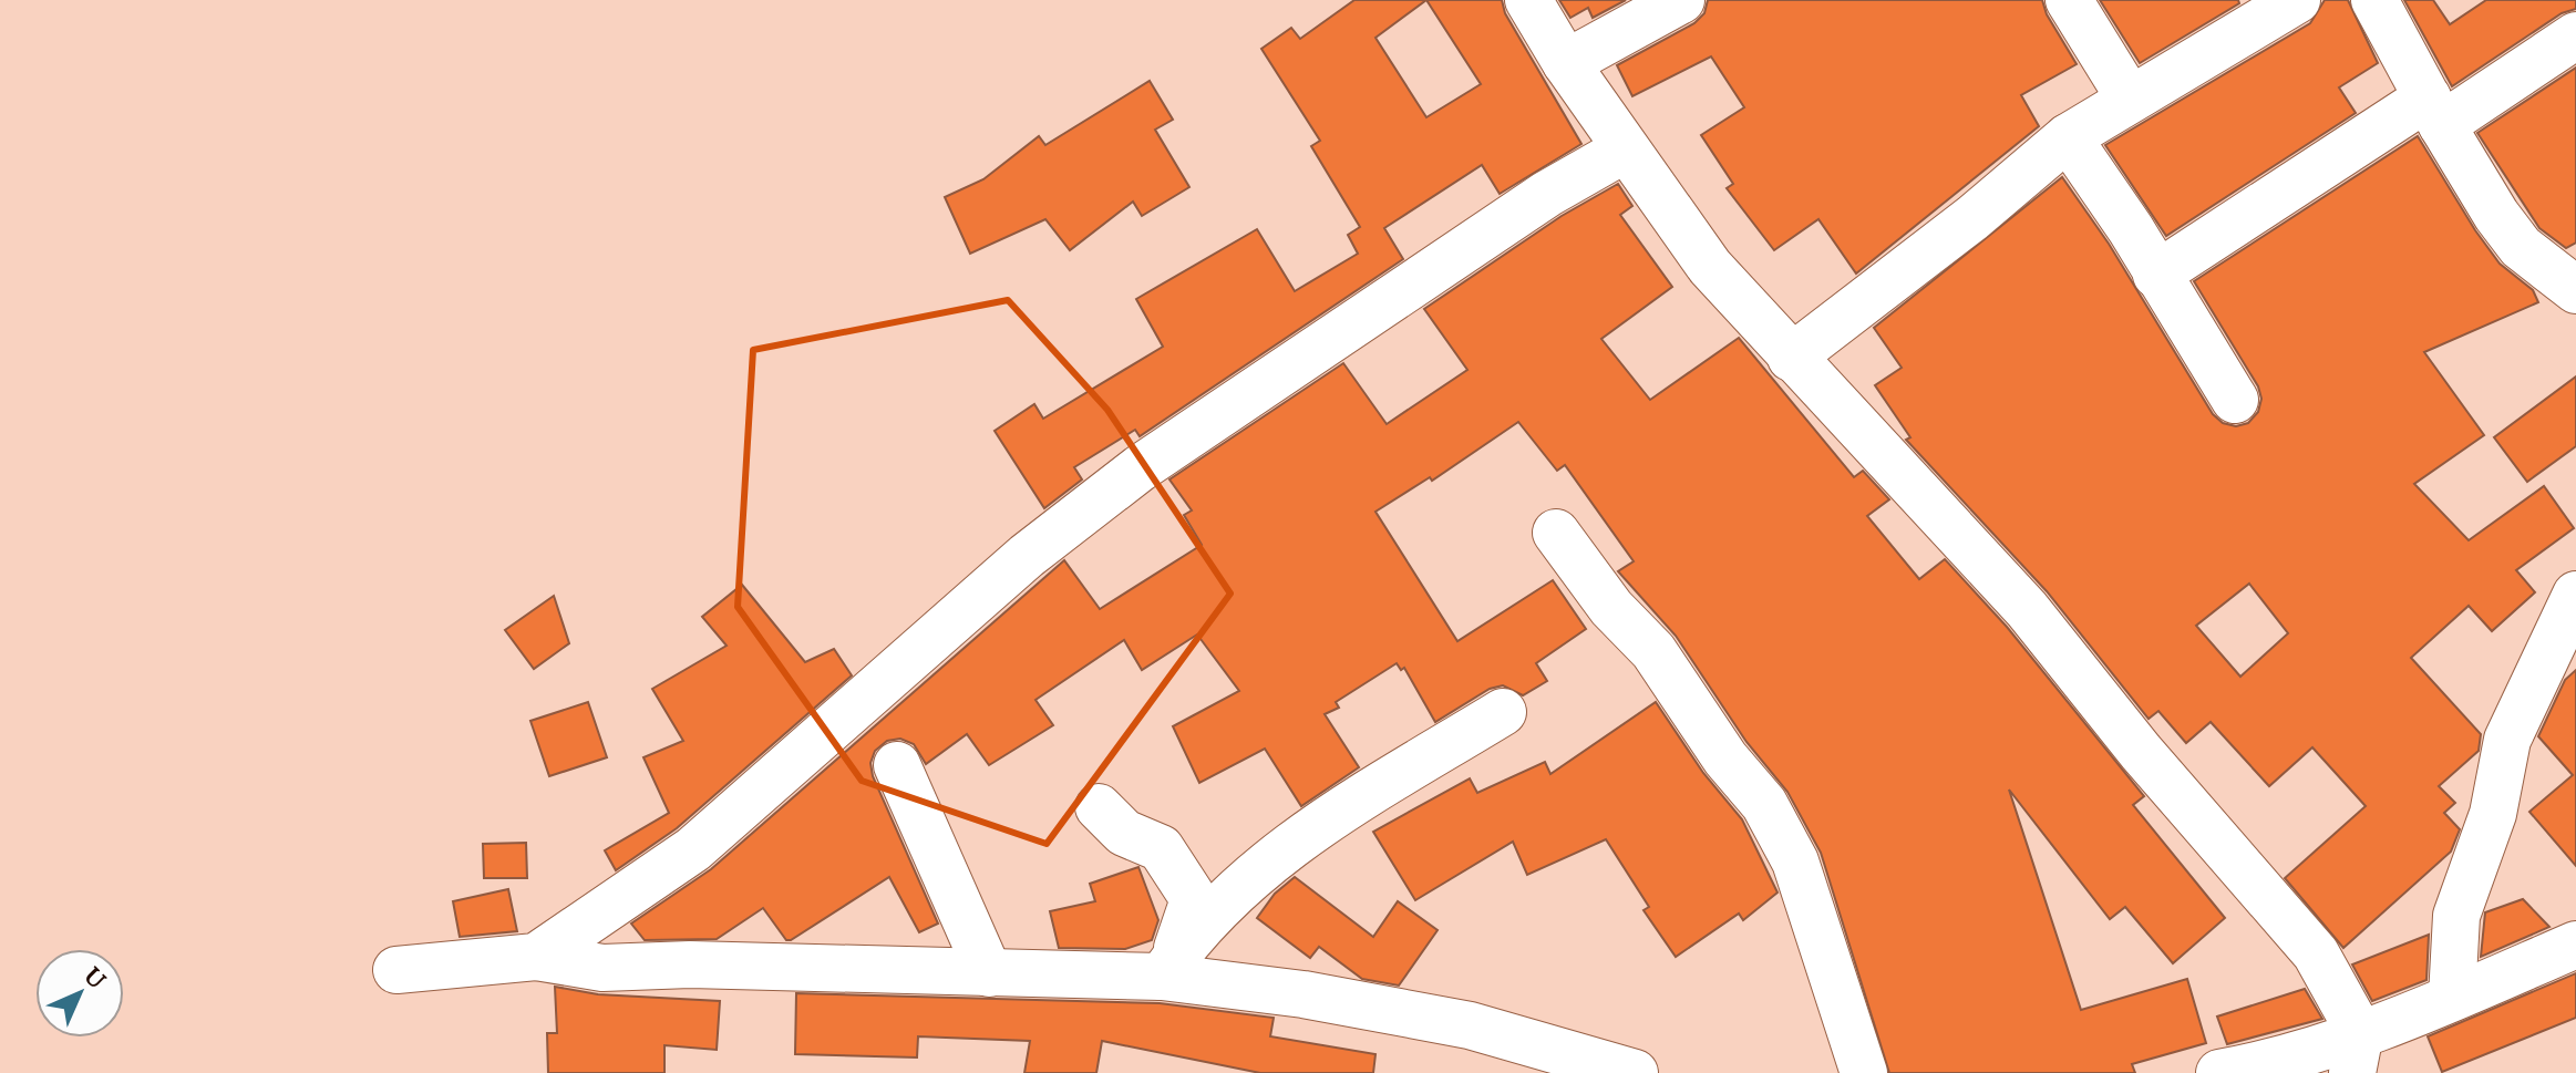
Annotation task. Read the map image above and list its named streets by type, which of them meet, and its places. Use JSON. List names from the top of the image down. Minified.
{"north":"top right"}
